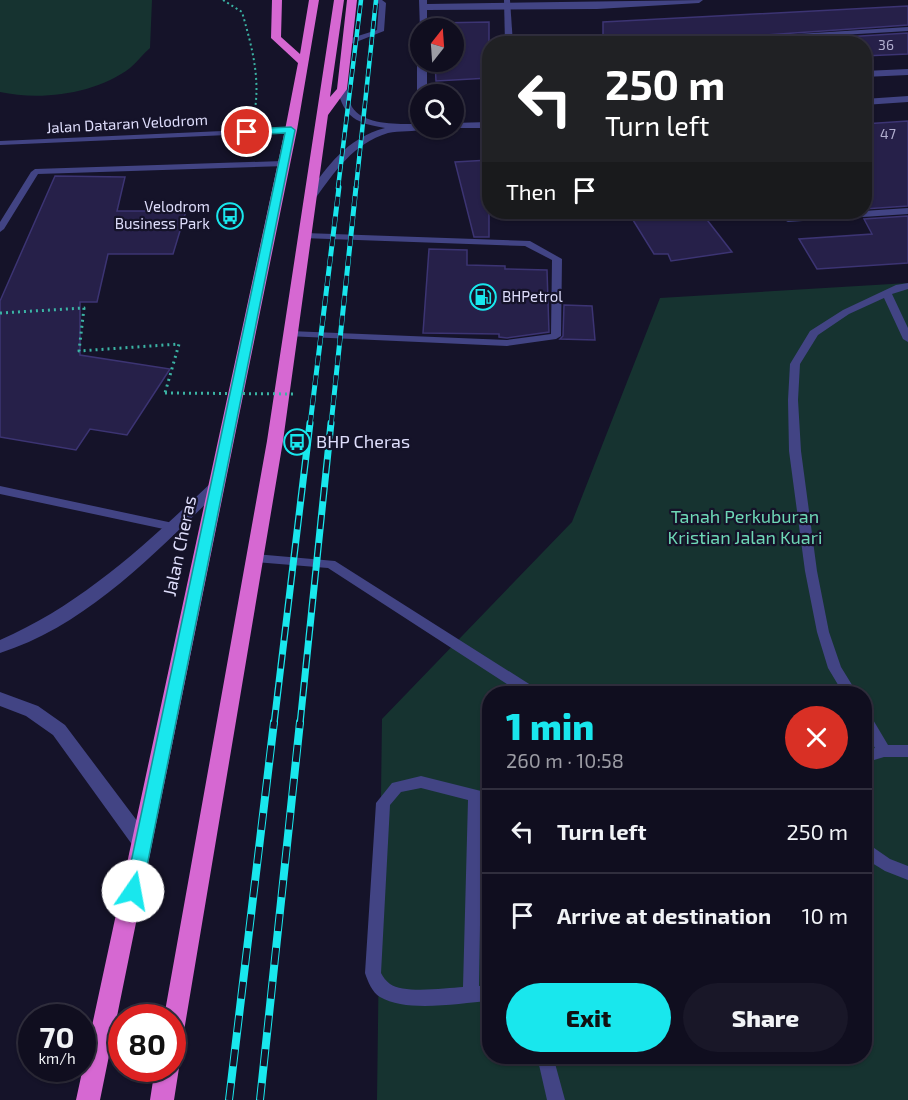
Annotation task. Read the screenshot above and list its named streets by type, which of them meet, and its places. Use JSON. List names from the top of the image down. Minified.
{"streets":{"highway":["Jalan Cheras"],"lane":["Jalan Dataran Velodrom"]},"crossings":[["Jalan Dataran Velodrom","Jalan Cheras"]],"parks":["Tanah Perkuburan Kristian Jalan Kuari"],"places":{"bus stop":["Velodrom Business Park","BHP Cheras"],"fuel station":["BHPetrol"]},"house_numbers":["36","47"],"north":"top","page":{"turn":["250 m","Turn left"],"then":"Then","heading":["1 min","260 m · 10:58"],"list":[{"name":"Turn left","value":"250 m"},{"name":"Arrive at destination","value":"10 m"}],"buttons":["Exit","Share"],"speed":"70 km/h","limit":"80"}}
